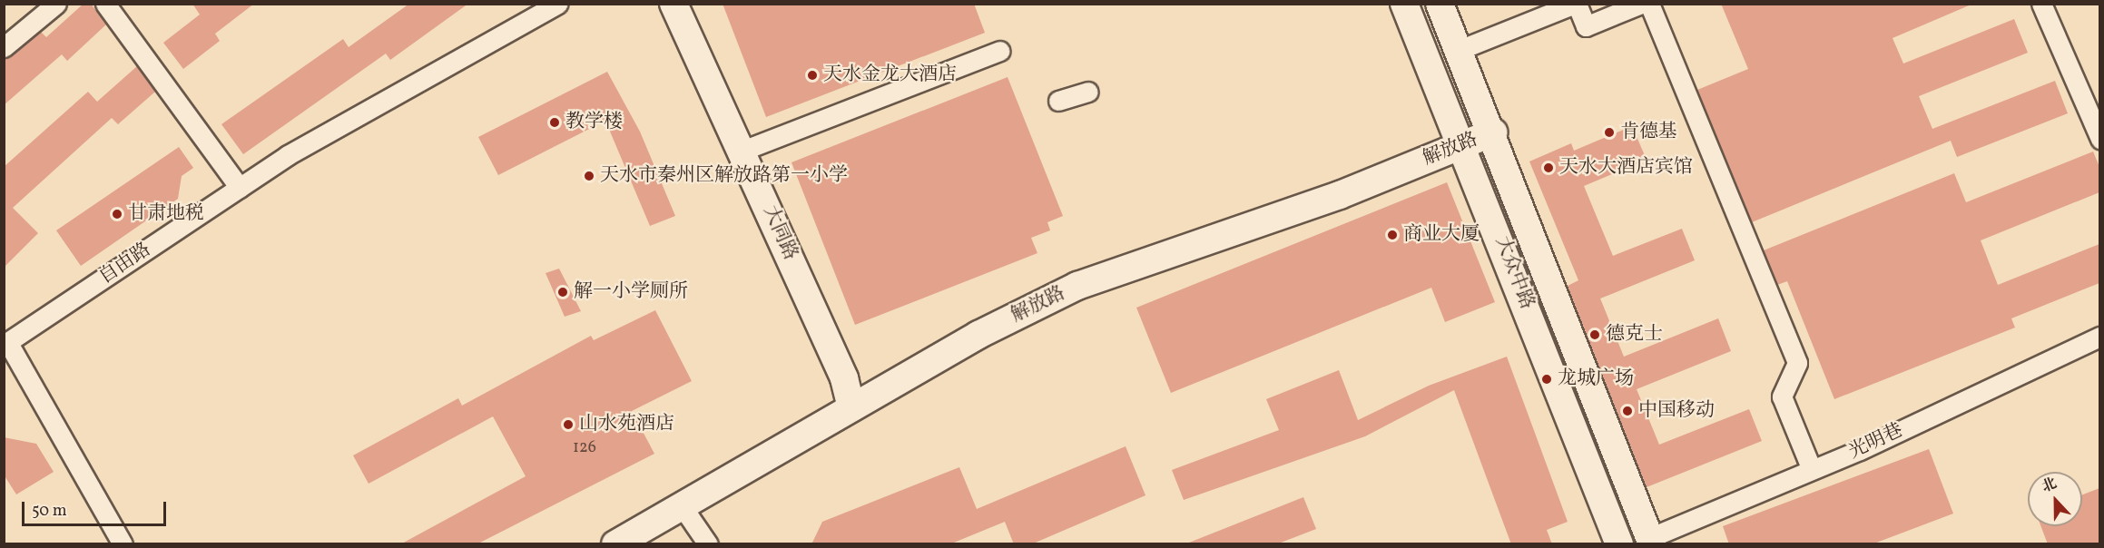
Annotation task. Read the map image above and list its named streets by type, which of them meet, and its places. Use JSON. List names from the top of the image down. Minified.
{"streets":{"main road":["解放路","大同路","大众中路"],"street":["自由路","光明巷"]},"crossings":[["解放路","大同路"],["解放路","大众中路"],["大众中路","光明巷"]],"places":["天水金龙大酒店","教学楼","肯德基","天水大酒店宾馆","天水市秦州区解放路第一小学","甘肃地税","商业大厦","解一小学厕所","德克士","龙城广场","中国移动","山水苑酒店"],"house_numbers":["126"],"scale_bar":"50 m","north":"top"}
